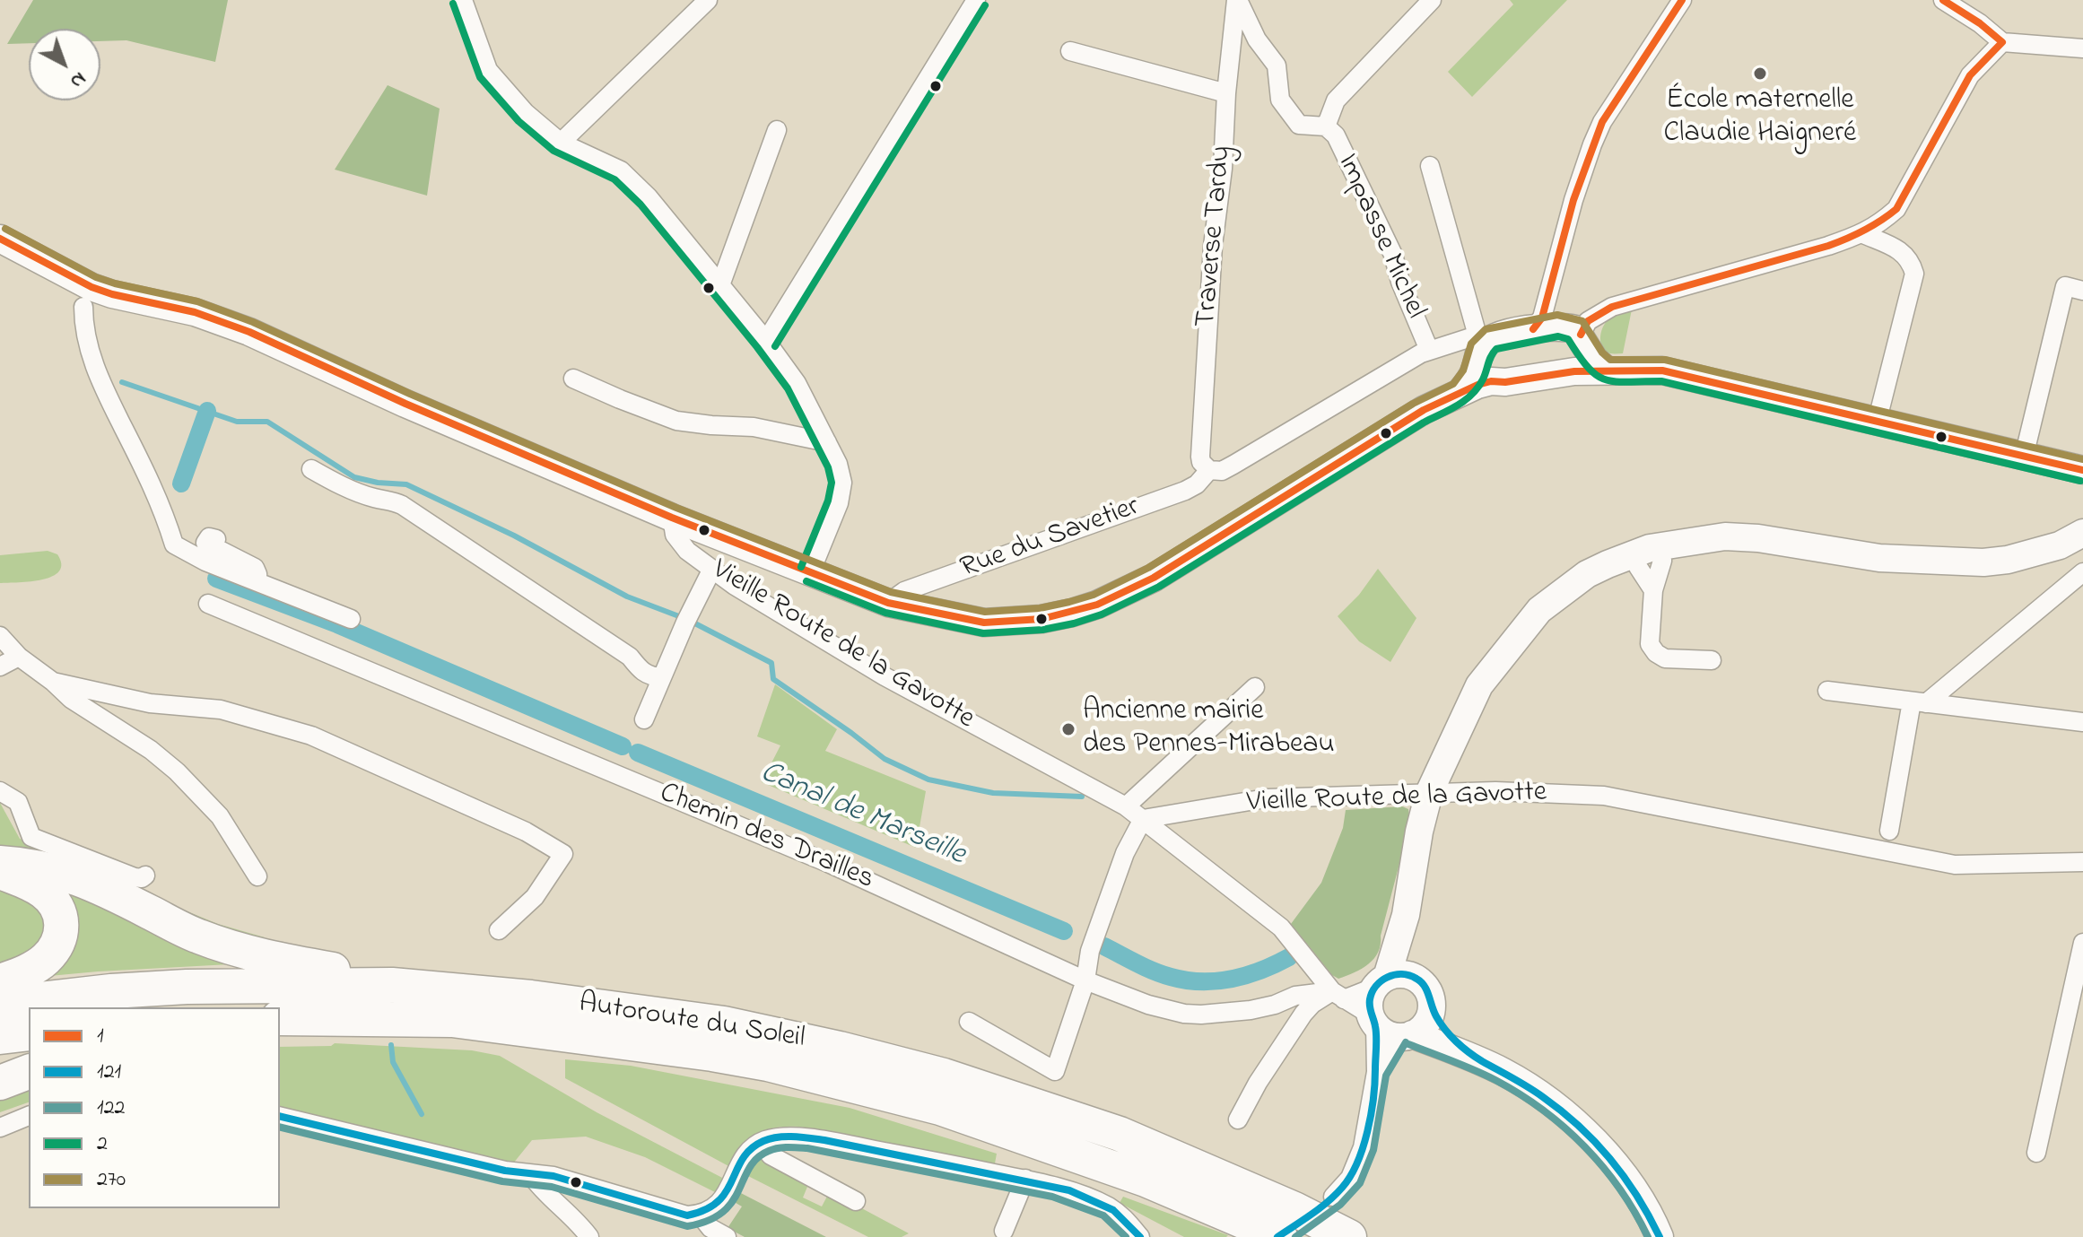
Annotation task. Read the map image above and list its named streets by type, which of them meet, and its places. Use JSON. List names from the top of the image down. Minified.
{"streets":{"highway":["Autoroute du Soleil"],"street":["Traverse Tardy","Impasse Michel","Rue du Savetier","Vieille Route de la Gavotte","Chemin des Drailles"]},"crossings":[["Traverse Tardy","Impasse Michel"],["Traverse Tardy","Rue du Savetier"]],"water":["Canal de Marseille"],"places":["École maternelle Claudie Haigneré","Ancienne mairie des Pennes-Mirabeau"],"lines":["transit line 1","transit line 2","transit line 270","transit line 121","transit line 122"],"legend":["1","121","122","2","270"],"north":"bottom right"}
